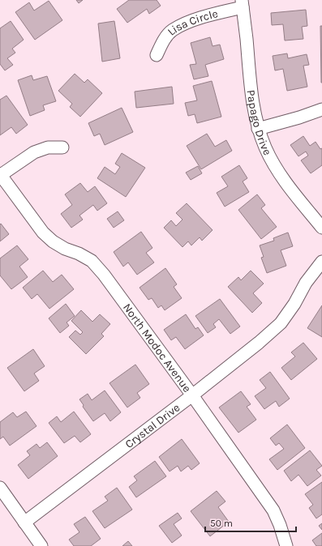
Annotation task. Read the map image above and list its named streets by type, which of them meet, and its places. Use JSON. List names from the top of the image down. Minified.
{"streets":{"street":["Lisa Circle","Papago Drive","North Modoc Avenue","Crystal Drive"]},"crossings":[["Lisa Circle","Papago Drive"],["North Modoc Avenue","Crystal Drive"]],"scale_bar":"50 m"}
